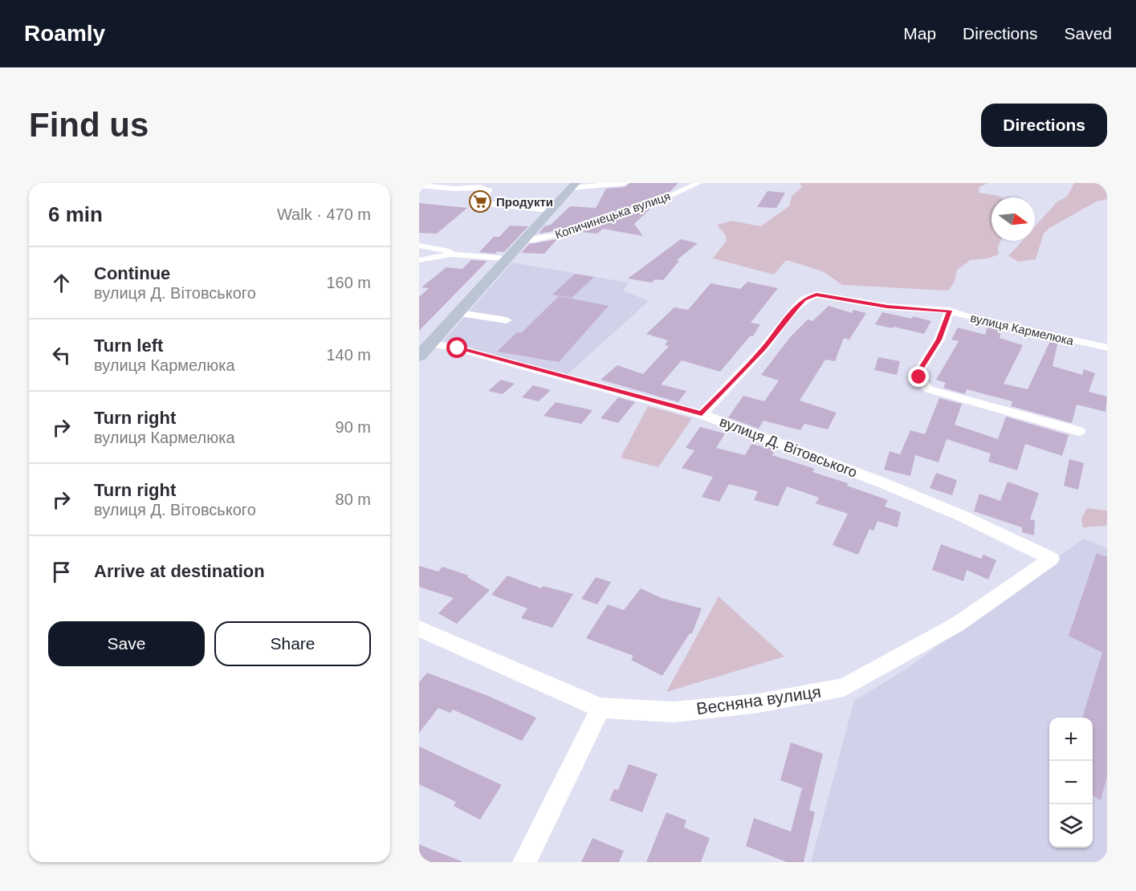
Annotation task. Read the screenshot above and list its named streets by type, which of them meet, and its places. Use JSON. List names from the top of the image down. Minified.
{"streets":{"main road":["Копичинецька вулиця"],"street":["вулиця Кармелюка","вулиця Д. Вітовського","Весняна вулиця"]},"crossings":[["Копичинецька вулиця","вулиця Д. Вітовського"],["вулиця Кармелюка","вулиця Д. Вітовського"],["вулиця Д. Вітовського","Весняна вулиця"]],"places":{"supermarket":["Продукти"]},"north":"right","page":{"header":"Roamly","nav":["Map","Directions","Saved"],"buttons":["Directions",["Save","Share"]],"title":"Find us","heading":["6 min","Walk · 470 m"],"list":[["Continue","вулиця Д. Вітовського","160 m"],["Turn left","вулиця Кармелюка","140 m"],["Turn right","вулиця Кармелюка","90 m"],["Turn right","вулиця Д. Вітовського","80 m"],"Arrive at destination"],"map_buttons":["+","−"]}}
